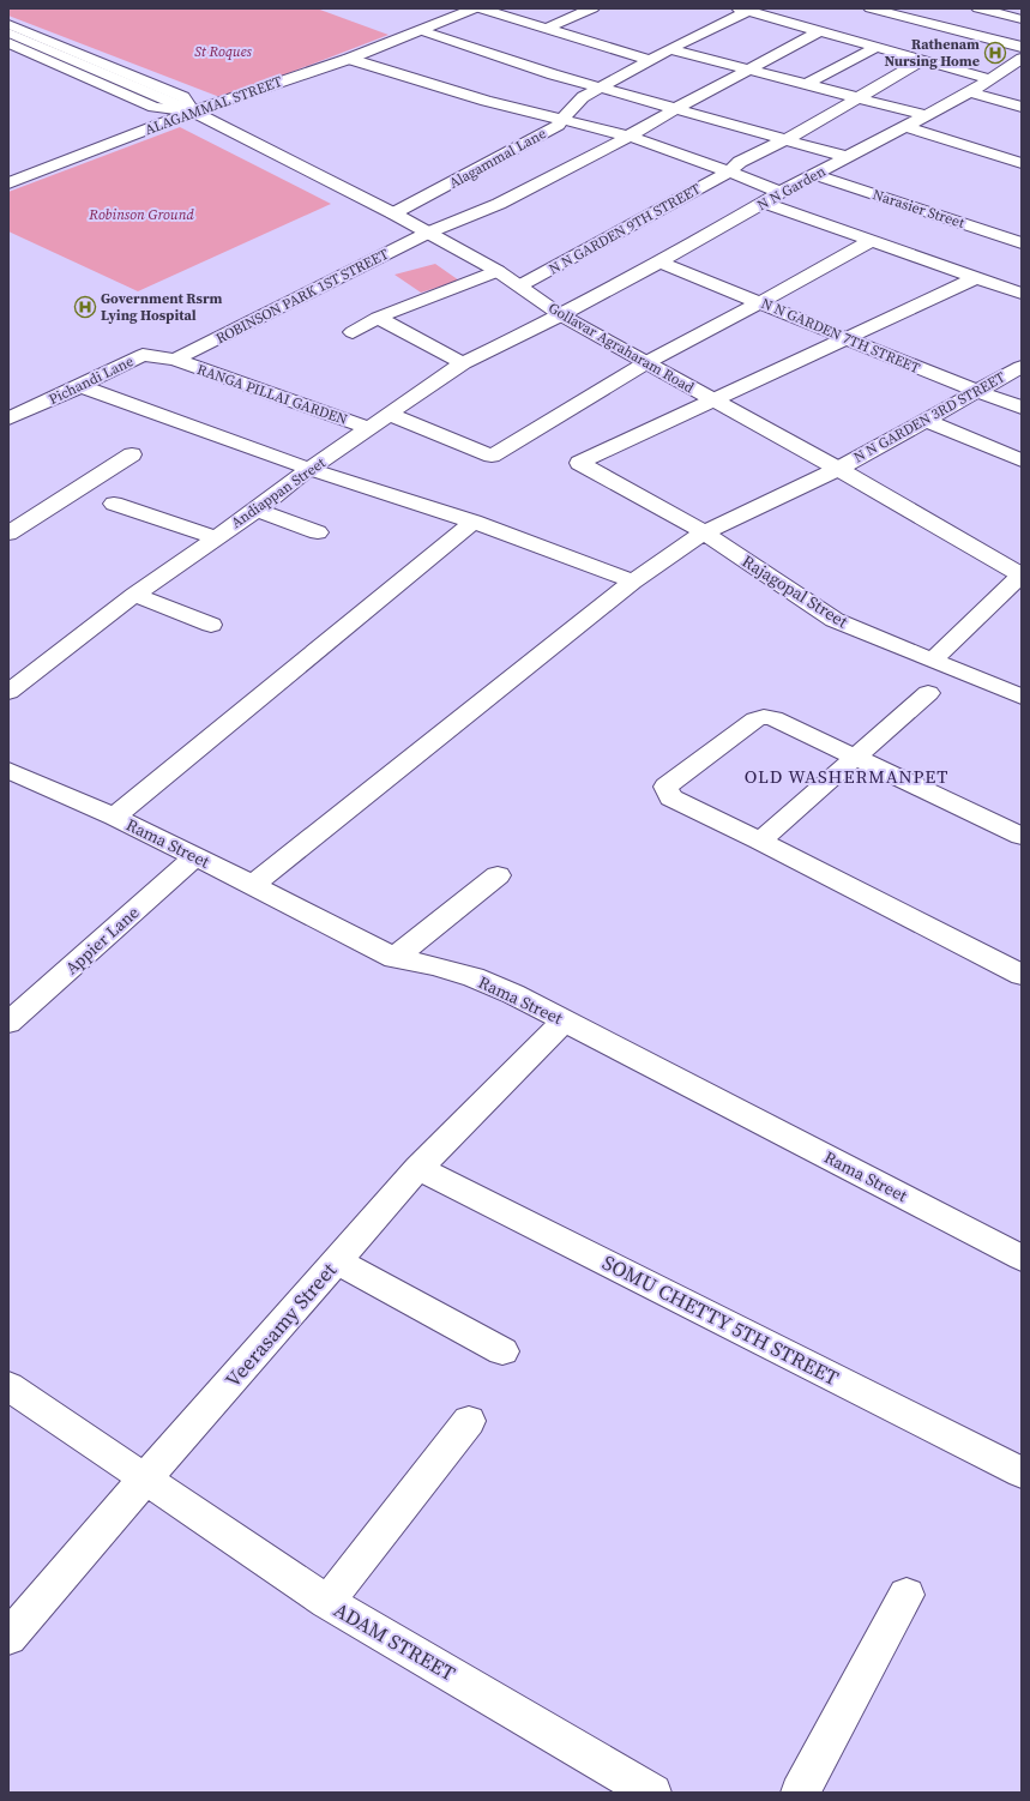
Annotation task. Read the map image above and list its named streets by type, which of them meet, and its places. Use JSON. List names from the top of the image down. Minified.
{"streets":{"street":["ALAGAMMAL STREET","Alagammal Lane","N N Garden","Narasier Street","N N GARDEN 9TH STREET","ROBINSON PARK 1ST STREET","N N GARDEN 7TH STREET","Gollavar Agraharam Road","Pichandi Lane","RANGA PILLAI GARDEN","N N GARDEN 3RD STREET","Andiappan Street","Rajagopal Street","Rama Street","Appier Lane","SOMU CHETTY 5TH STREET","Veerasamy Street","ADAM STREET"]},"crossings":[["ALAGAMMAL STREET","Gollavar Agraharam Road"],["Alagammal Lane","Gollavar Agraharam Road"],["N N Garden","Narasier Street"],["N N Garden","N N GARDEN 7TH STREET"],["N N Garden","Gollavar Agraharam Road"],["N N Garden","Andiappan Street"],["N N GARDEN 9TH STREET","Gollavar Agraharam Road"],["ROBINSON PARK 1ST STREET","Gollavar Agraharam Road"],["ROBINSON PARK 1ST STREET","Pichandi Lane"],["ROBINSON PARK 1ST STREET","RANGA PILLAI GARDEN"],["N N GARDEN 7TH STREET","N N GARDEN 3RD STREET"],["Gollavar Agraharam Road","N N GARDEN 3RD STREET"],["Gollavar Agraharam Road","Andiappan Street"],["Gollavar Agraharam Road","Rajagopal Street"],["Pichandi Lane","RANGA PILLAI GARDEN"],["RANGA PILLAI GARDEN","Andiappan Street"],["N N GARDEN 3RD STREET","Rajagopal Street"],["N N GARDEN 3RD STREET","Rama Street"],["Rama Street","Appier Lane"],["Rama Street","Veerasamy Street"],["SOMU CHETTY 5TH STREET","Veerasamy Street"],["Veerasamy Street","ADAM STREET"]],"districts":["OLD WASHERMANPET"],"parks":["St Roques","Robinson Ground"],"places":{"hospital":["Rathenam Nursing Home","Government Rsrm Lying Hospital"]}}
